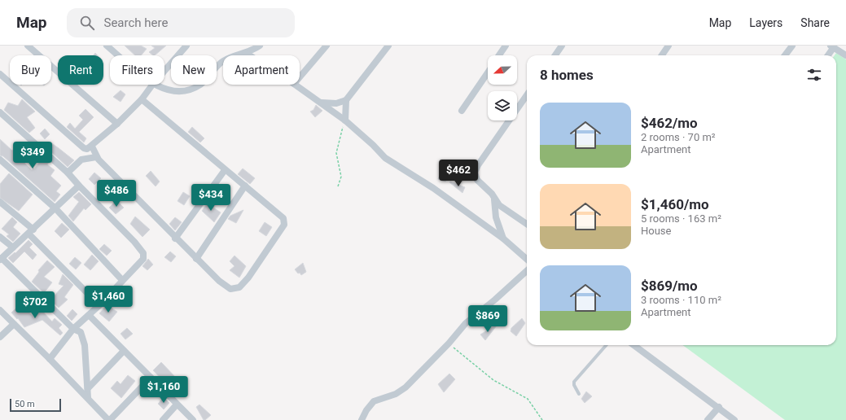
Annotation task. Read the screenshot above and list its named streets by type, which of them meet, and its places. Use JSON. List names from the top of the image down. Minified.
{"scale_bar":"50 m","north":"left","page":{"header":"Map","search":"Search here","nav":["Map","Layers","Share"],"chip":["Buy","Rent","Filters","New","Apartment"],"heading":"8 homes","list":[{"name":"$462/mo","note":"2 rooms · 70 m² · Apartment"},{"name":"$1,460/mo","note":"5 rooms · 163 m² · House"},{"name":"$869/mo","note":"3 rooms · 110 m² · Apartment"}],"price":["$349","$462","$486","$434","$1,460","$702","$869","$1,160"],"scale":"50 m"}}
